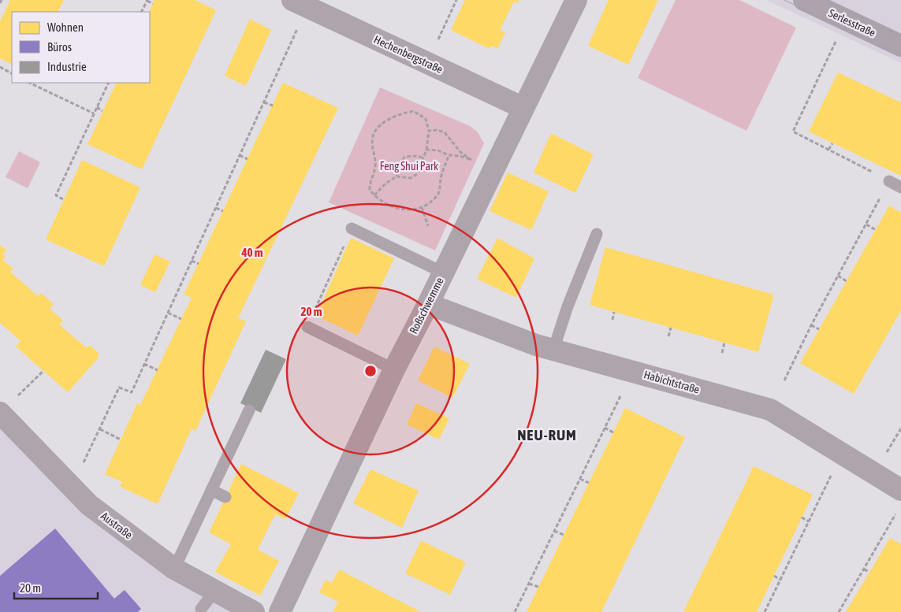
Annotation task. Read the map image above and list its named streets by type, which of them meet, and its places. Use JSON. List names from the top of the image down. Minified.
{"streets":{"street":["Serlesstraße","Hechenbergstraße","Roßschwemme","Habichtstraße","Austraße"]},"crossings":[["Hechenbergstraße","Roßschwemme"],["Roßschwemme","Habichtstraße"]],"districts":["NEU-RUM"],"parks":["Feng Shui Park"],"legend":["Wohnen","Büros","Industrie"],"scale_bar":"20 m","rings":["40 m","20 m"]}
